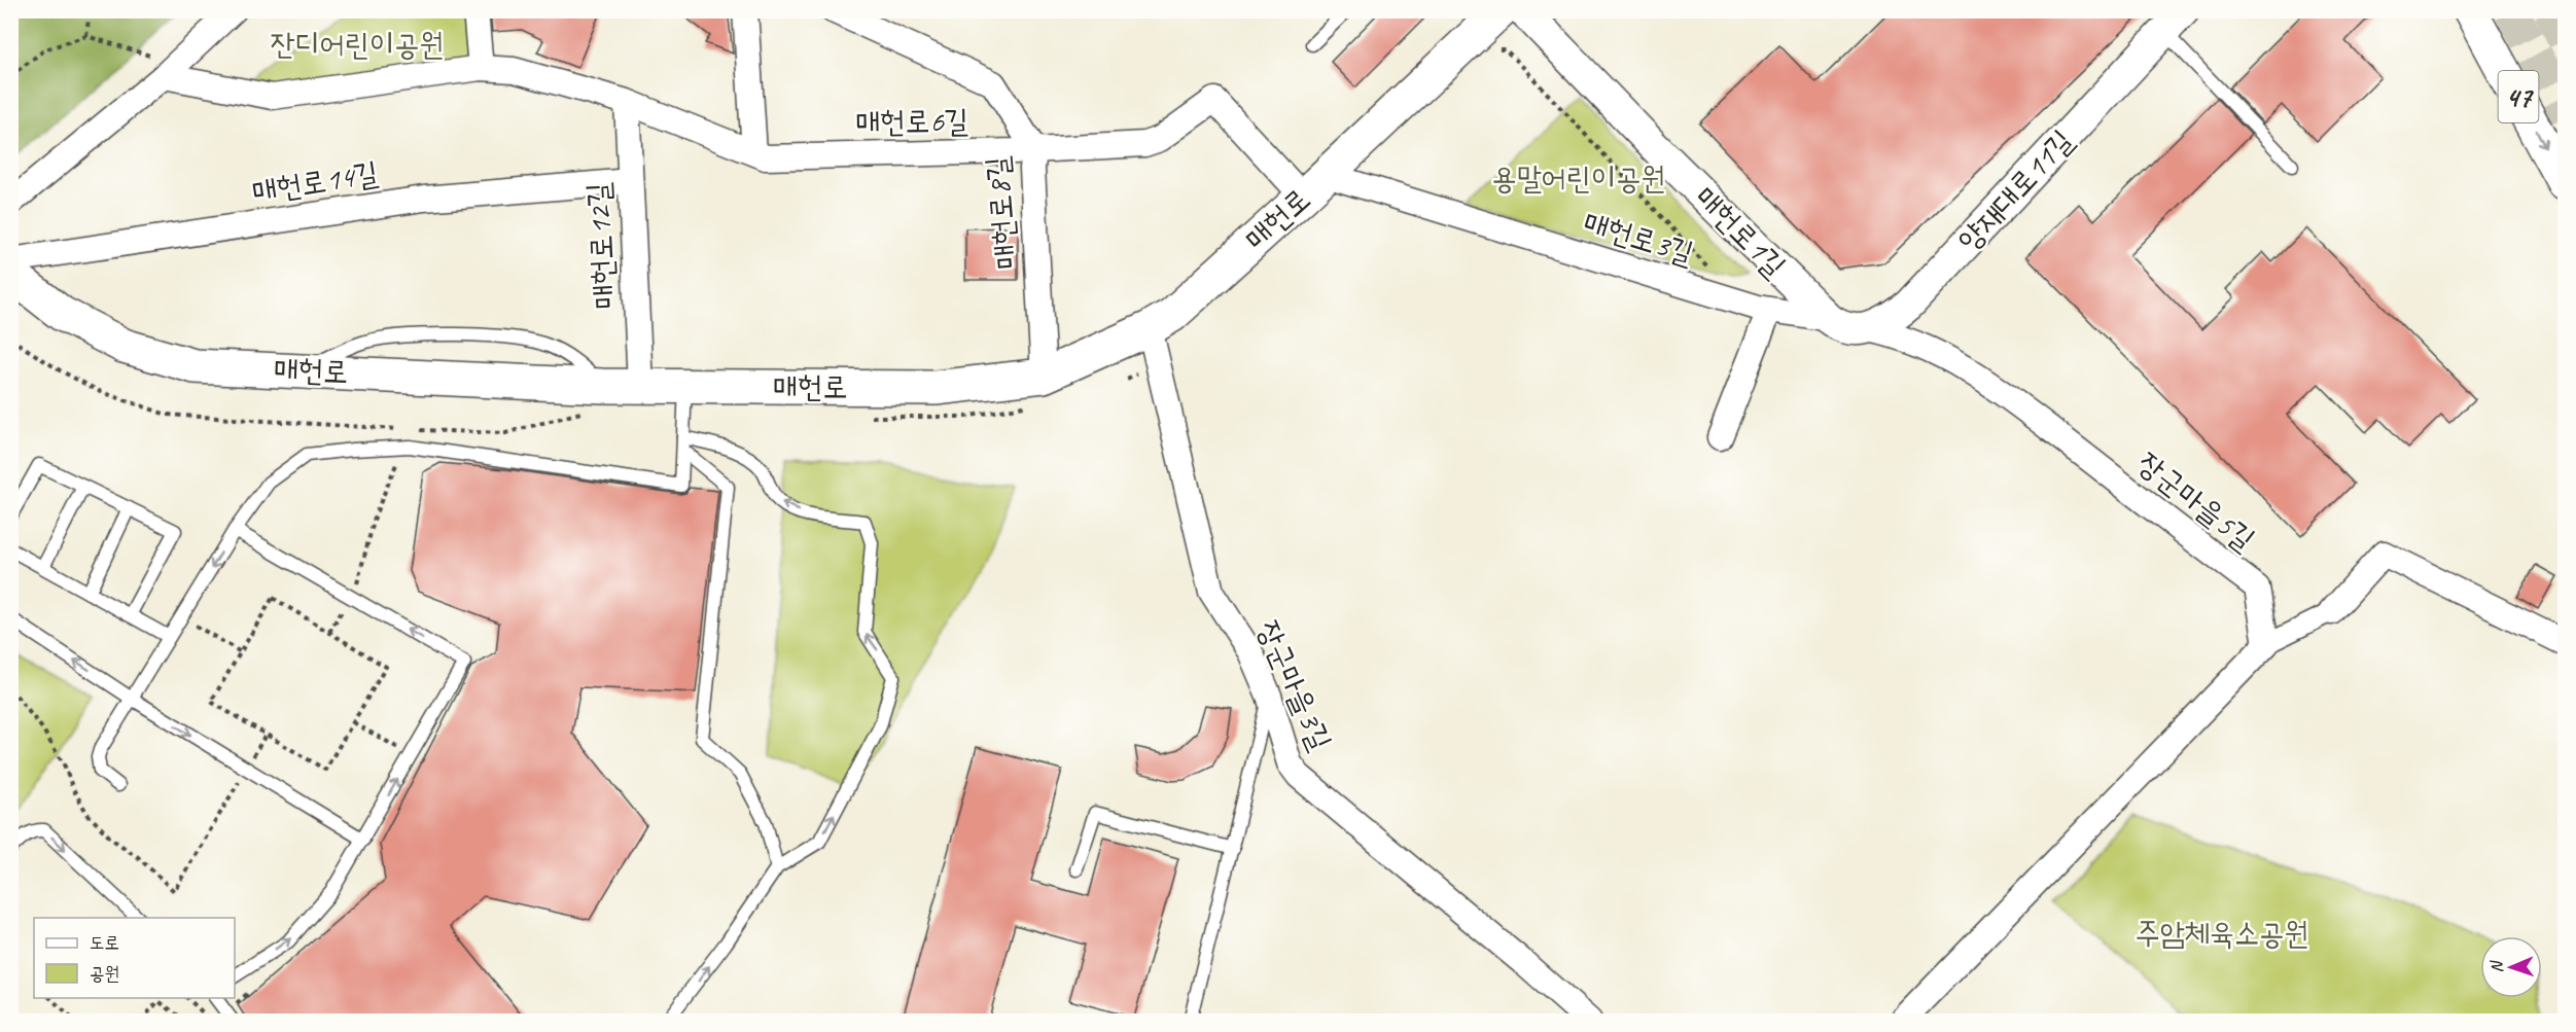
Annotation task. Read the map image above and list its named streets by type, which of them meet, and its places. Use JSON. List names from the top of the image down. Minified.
{"streets":{"main road":["47","매헌로"],"street":["매헌로6길","매헌로14길","양재대로11길","매헌로8길","매헌로1길","매헌로3길","매헌로12길","장군마을5길","장군마을3길"]},"crossings":[["매헌로6길","매헌로8길"],["매헌로6길","매헌로"],["매헌로6길","매헌로3길"],["매헌로6길","매헌로12길"],["매헌로14길","매헌로12길"],["양재대로11길","장군마을5길"],["매헌로8길","매헌로"],["매헌로","매헌로1길"],["매헌로","매헌로3길"],["매헌로","매헌로12길"],["매헌로","장군마을3길"],["매헌로1길","매헌로3길"]],"parks":["잔디어린이공원","용말어린이공원","주암체육소공원"],"legend":["도로","공원"],"north":"left"}
